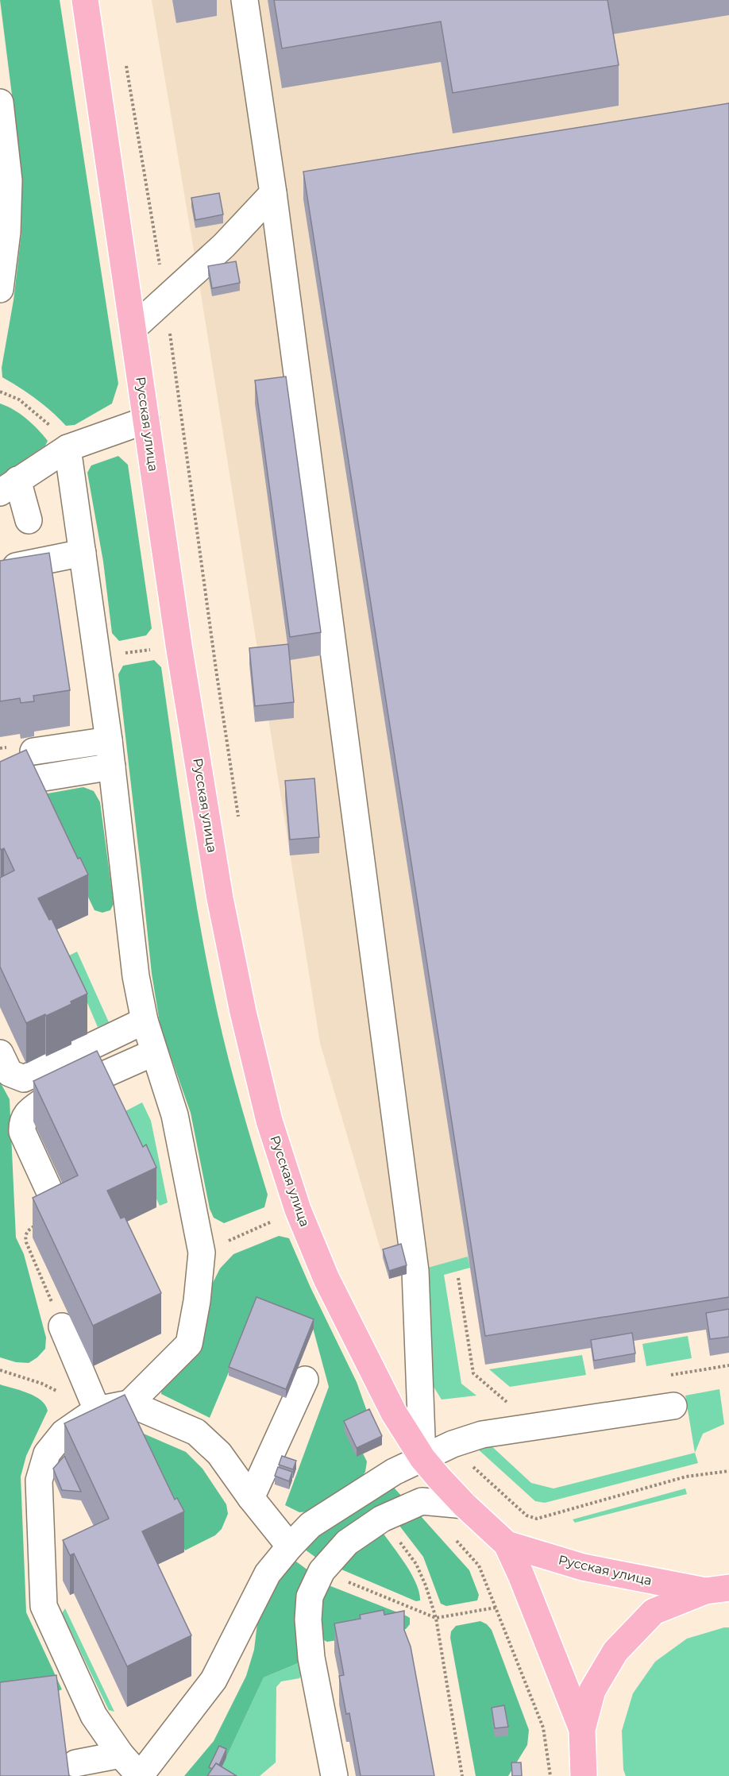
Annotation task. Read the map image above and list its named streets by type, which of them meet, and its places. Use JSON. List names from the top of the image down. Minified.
{"streets":{"main road":["Русская улица"]}}
